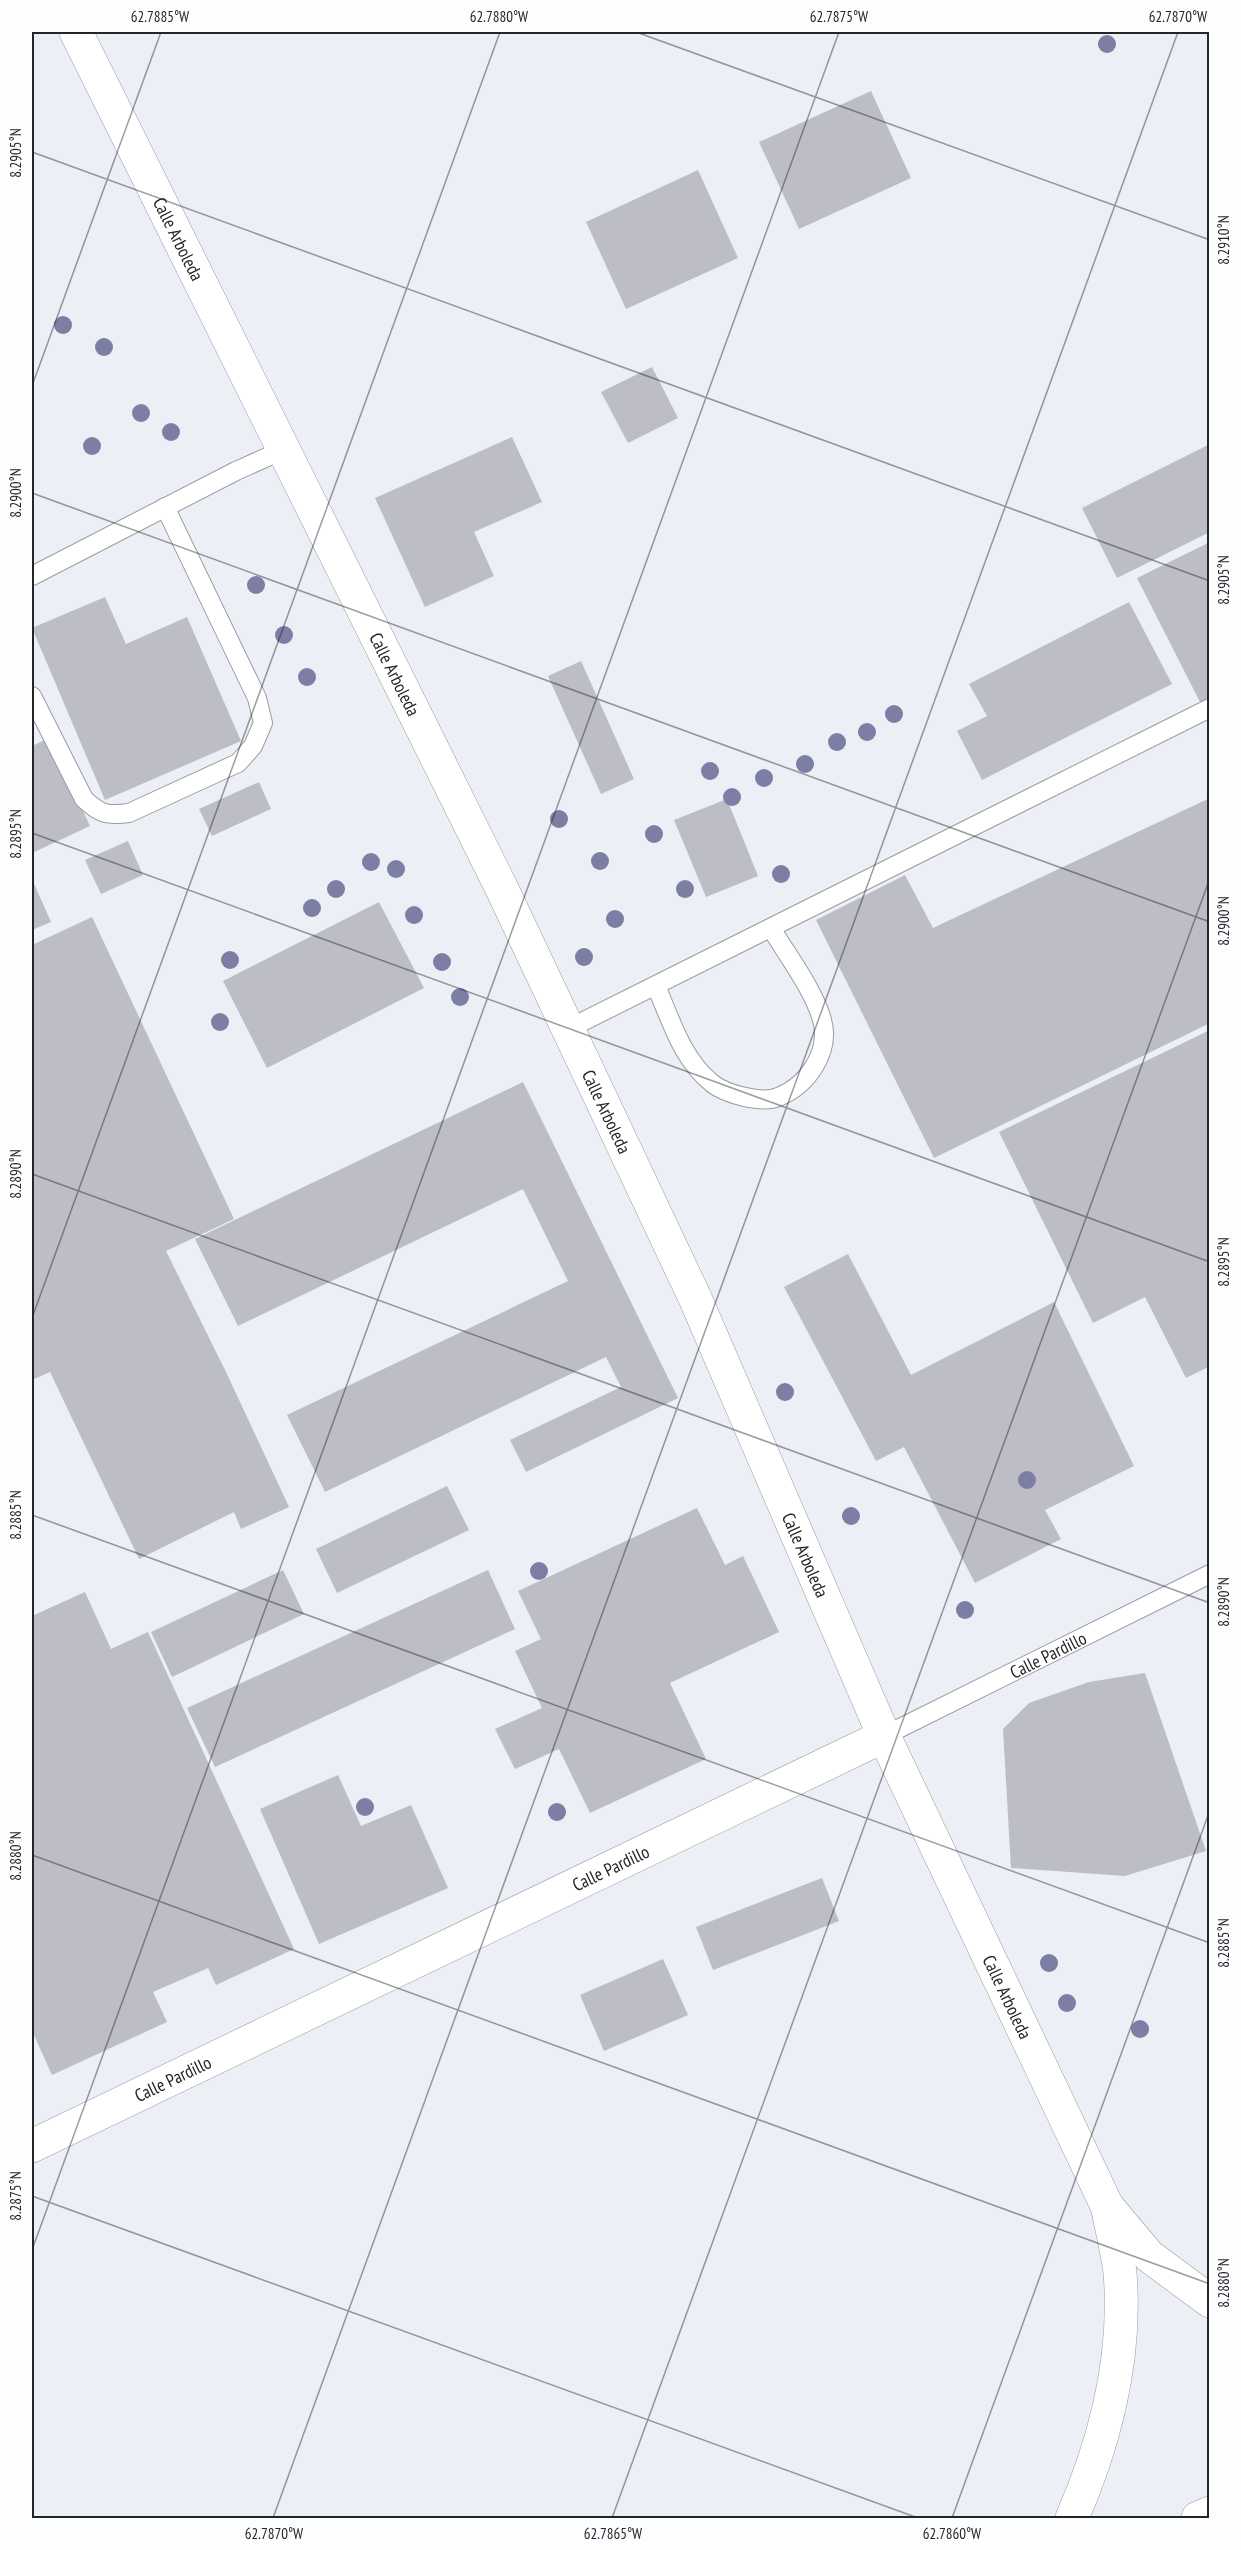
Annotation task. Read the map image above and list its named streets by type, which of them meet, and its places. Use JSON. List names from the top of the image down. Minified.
{"streets":{"street":["Calle Arboleda","Calle Pardillo"]},"crossings":[["Calle Arboleda","Calle Pardillo"]],"coordinates":["62.7885°W","62.7880°W","62.7875°W","62.7870°W","8.2905°N","8.2910°N","8.2900°N","8.2895°N","8.2890°N","8.2885°N","8.2880°N","8.2875°N","62.7865°W","62.7860°W"]}
